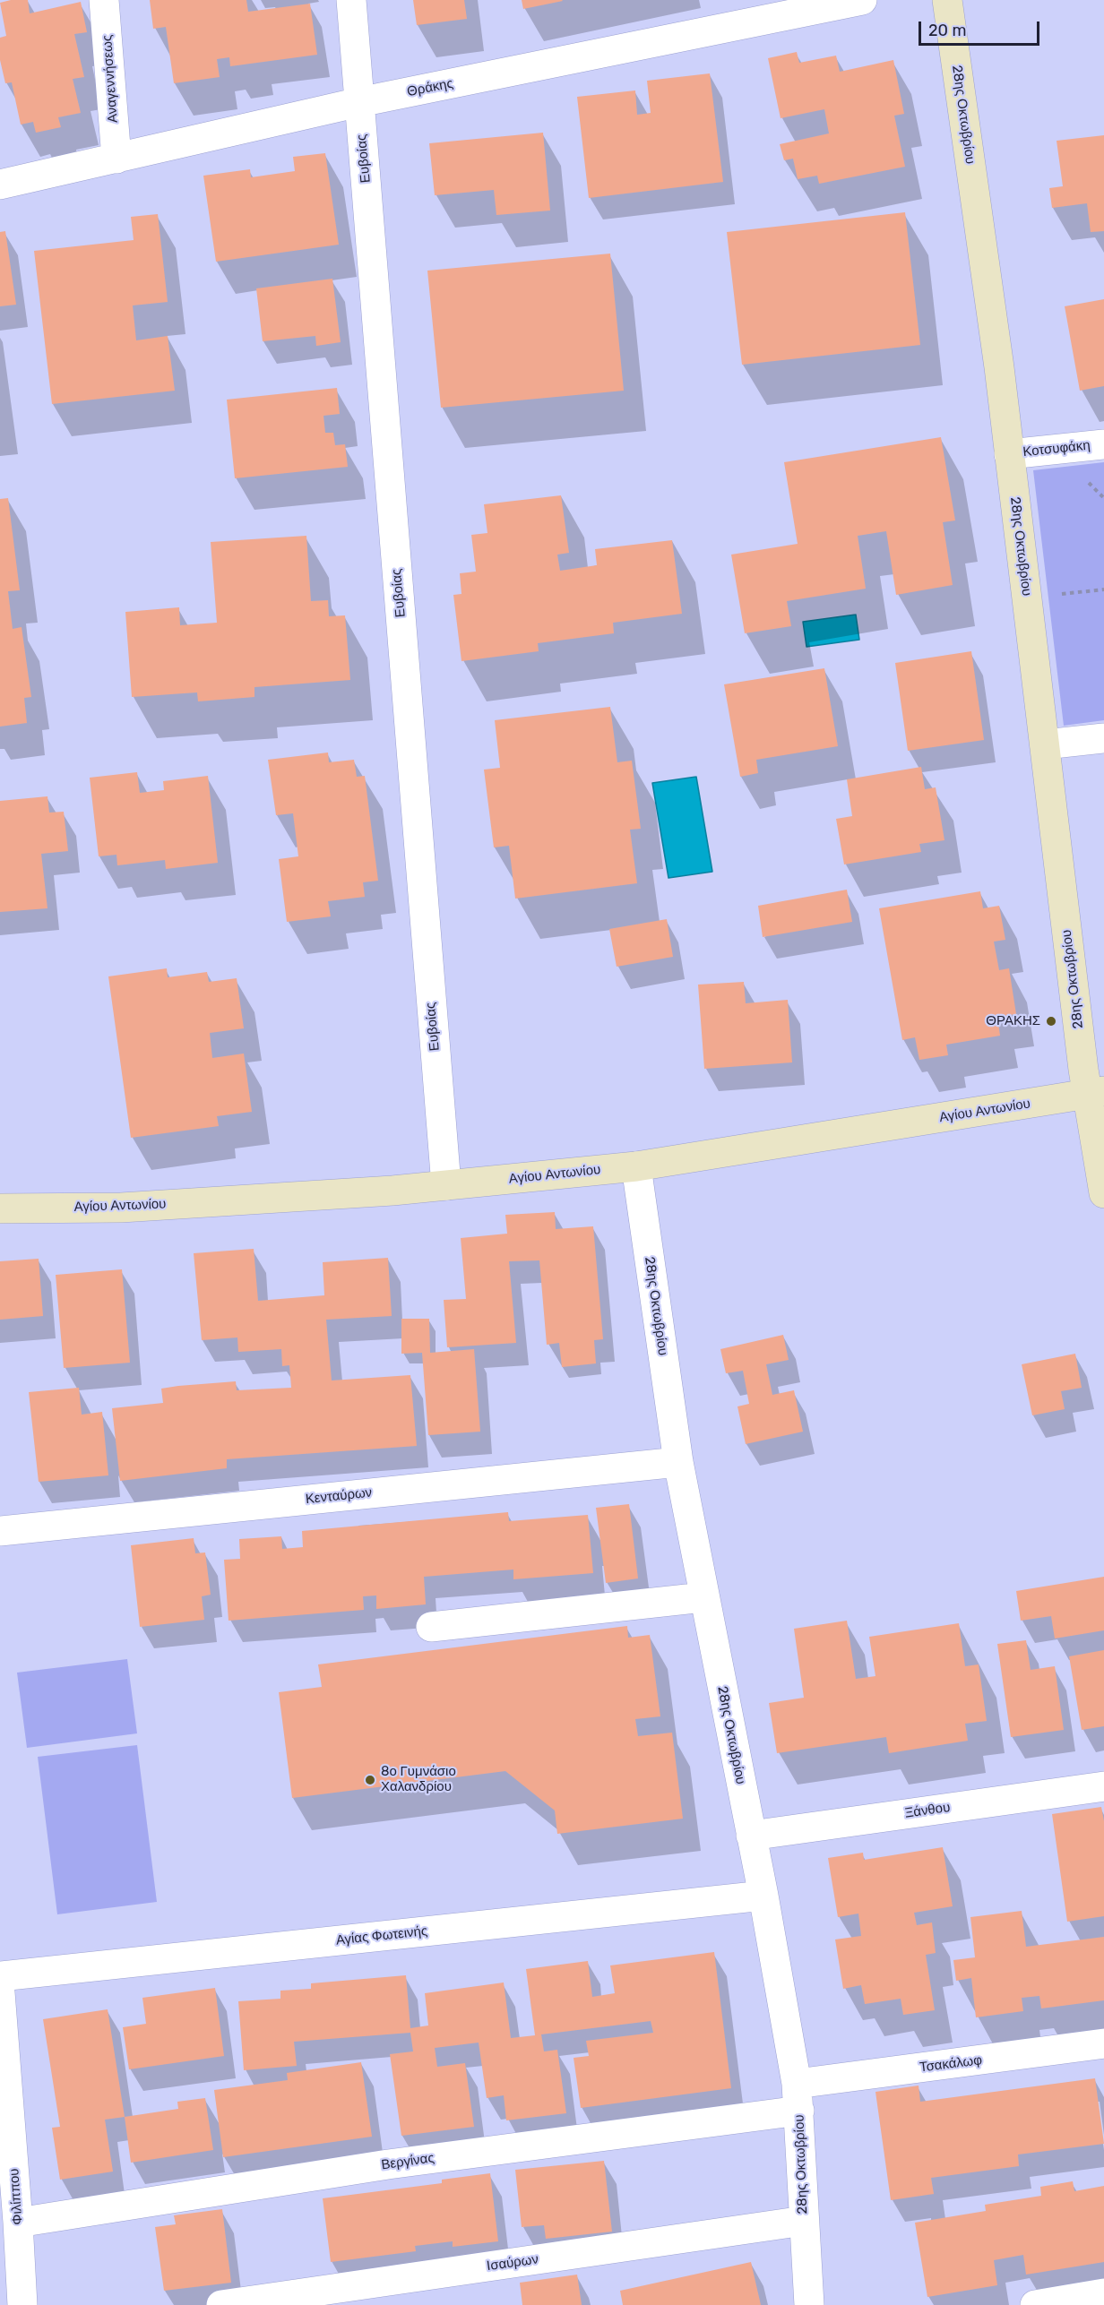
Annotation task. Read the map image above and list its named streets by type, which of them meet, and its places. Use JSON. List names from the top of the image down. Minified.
{"streets":{"street":["Αναγεννήσεως","Θράκης","28ης Οκτωβρίου","Ευβοίας","Κοτσυφάκη","Αγίου Αντωνίου","Κενταύρων","Ξάνθου","Αγίας Φωτεινής","Τσακάλωφ","Βεργίνας","Φιλίππου","Ισαύρων"]},"crossings":[["Αναγεννήσεως","Θράκης"],["Θράκης","Ευβοίας"],["28ης Οκτωβρίου","Κοτσυφάκη"],["28ης Οκτωβρίου","Αγίου Αντωνίου"],["28ης Οκτωβρίου","Κενταύρων"],["28ης Οκτωβρίου","Ξάνθου"],["28ης Οκτωβρίου","Αγίας Φωτεινής"],["28ης Οκτωβρίου","Τσακάλωφ"],["28ης Οκτωβρίου","Βεργίνας"],["28ης Οκτωβρίου","Ισαύρων"],["Ευβοίας","Αγίου Αντωνίου"],["Τσακάλωφ","Βεργίνας"],["Βεργίνας","Φιλίππου"]],"places":["ΘΡΑΚΗΣ","8ο Γυμνάσιο Χαλανδρίου"],"scale_bar":"20 m"}
